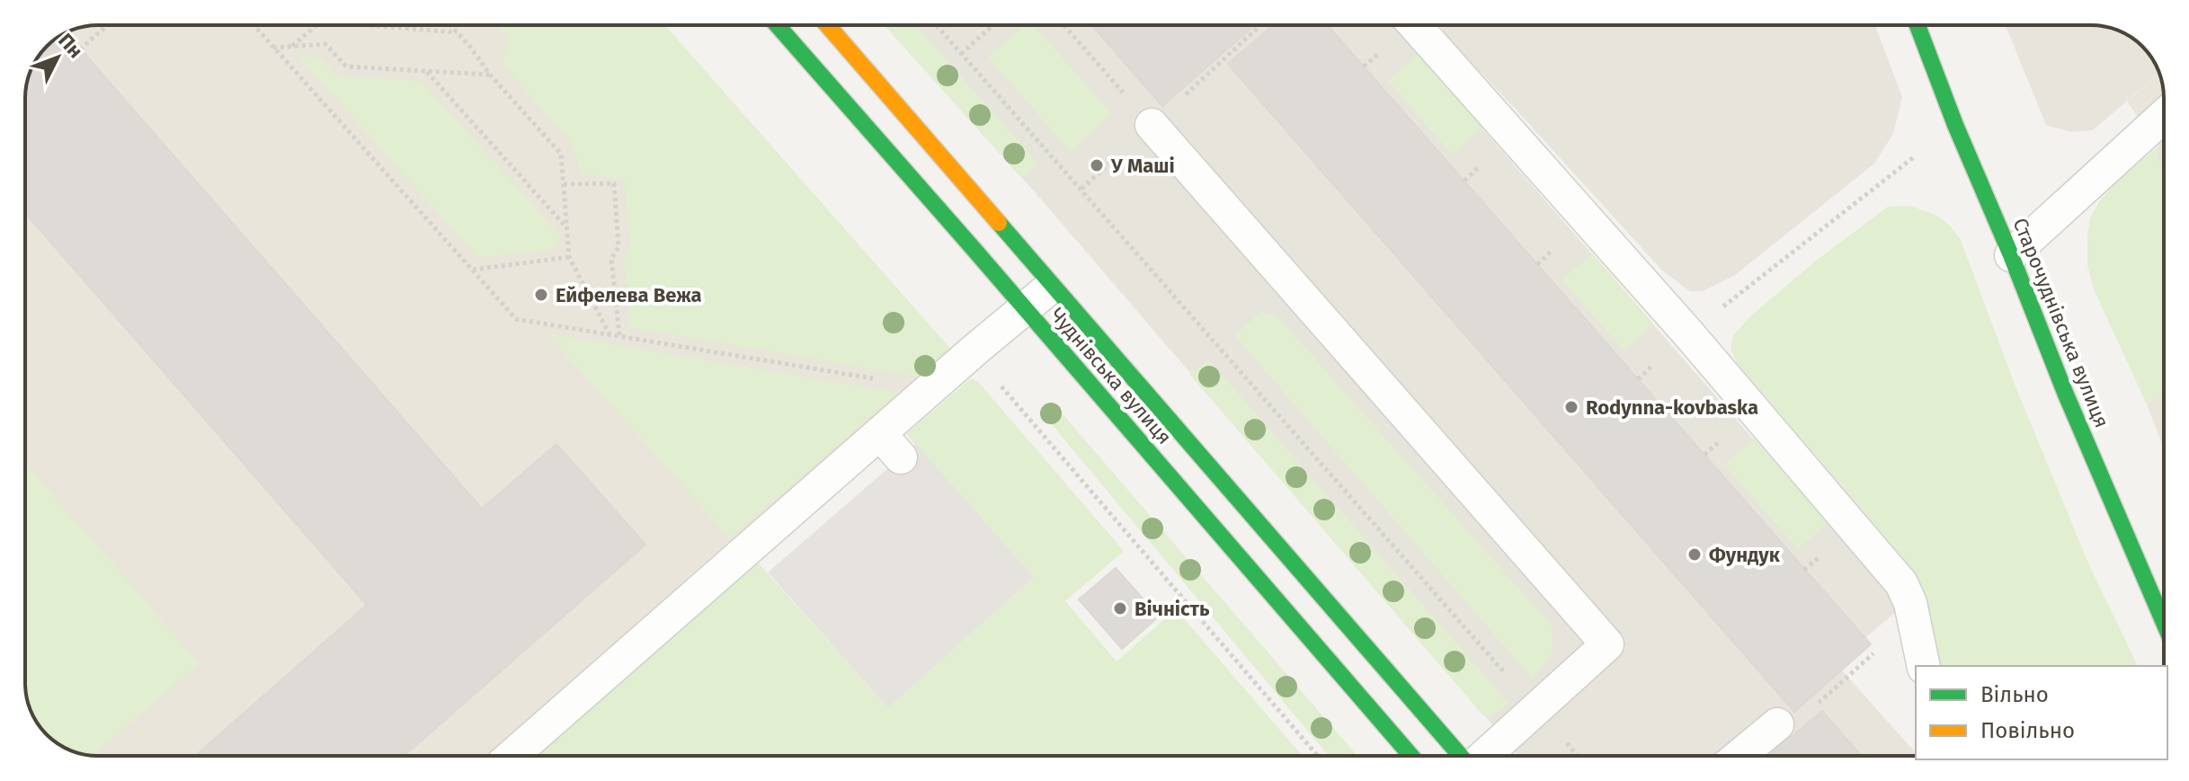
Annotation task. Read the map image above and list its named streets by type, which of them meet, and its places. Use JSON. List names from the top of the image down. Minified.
{"streets":{"main road":["Старочуднівська вулиця","Чуднівська вулиця"]},"places":["У Маші","Ейфелева Вежа","Rodynna-kovbaska","Фундук","Вічність"],"legend":["Вільно","Повільно"],"north":"top right"}
